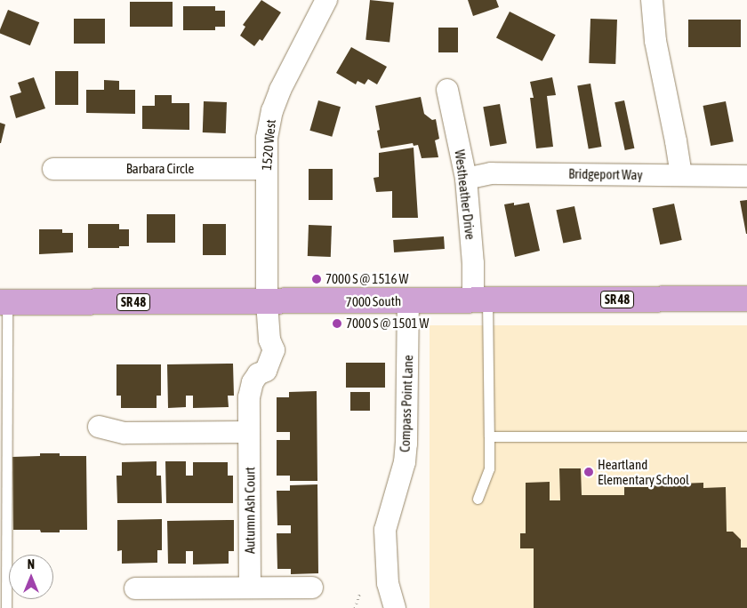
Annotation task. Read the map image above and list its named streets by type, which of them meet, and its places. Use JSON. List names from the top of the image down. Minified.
{"streets":{"main road":["SR 48","7000 South"],"street":["1520 West","Barbara Circle","Bridgeport Way","Westheather Drive","Compass Point Lane","Autumn Ash Court"]},"crossings":[["1520 West","Barbara Circle"],["1520 West","7000 South"],["1520 West","Autumn Ash Court"],["Bridgeport Way","Westheather Drive"],["Westheather Drive","7000 South"],["7000 South","Compass Point Lane"],["7000 South","Autumn Ash Court"]],"places":["7000 S @ 1516 W","7000 S @ 1501 W","Heartland Elementary School"],"north":"top"}
